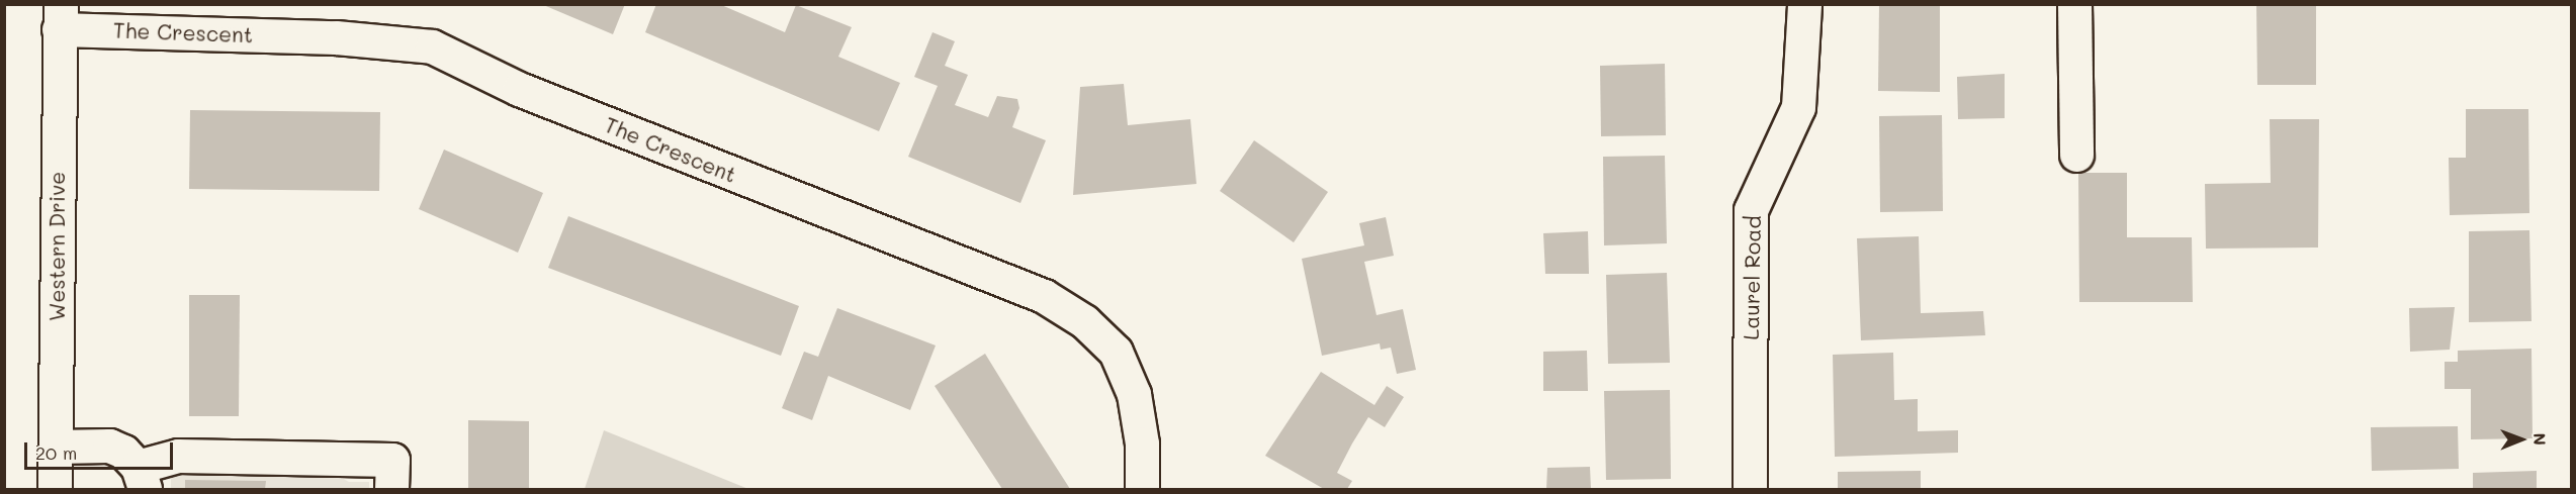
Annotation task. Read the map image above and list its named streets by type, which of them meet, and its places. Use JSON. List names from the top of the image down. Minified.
{"streets":{"street":["The Crescent","Western Drive","Laurel Road"]},"crossings":[["The Crescent","Western Drive"]],"scale_bar":"20 m","north":"right"}
